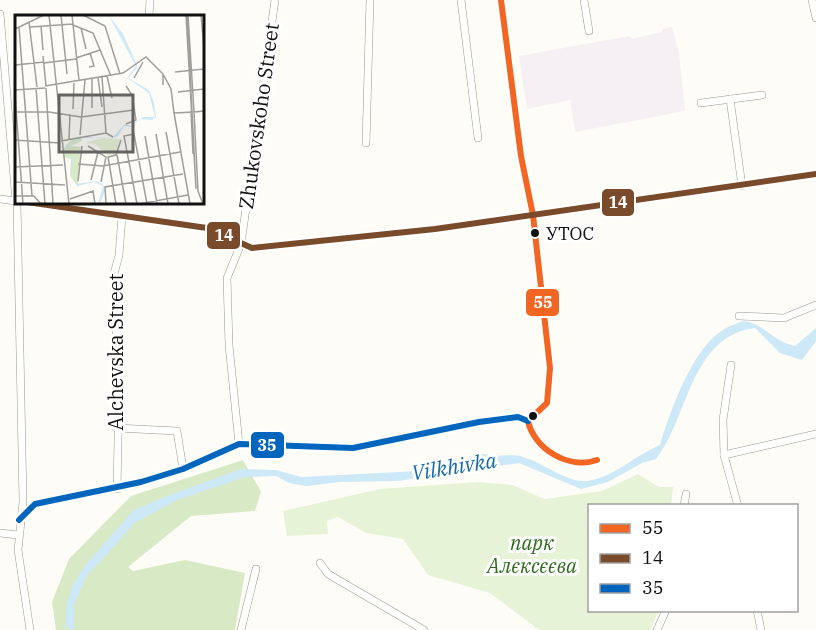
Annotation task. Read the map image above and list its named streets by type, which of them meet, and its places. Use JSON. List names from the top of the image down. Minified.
{"streets":{"street":["Zhukovskoho Street","Alchevska Street"]},"water":["Vilkhivka"],"parks":["парк Алєксєєва"],"places":["УТОС"],"lines":["transit line 55","transit line 14","transit line 35"],"legend":["55","14","35"]}
